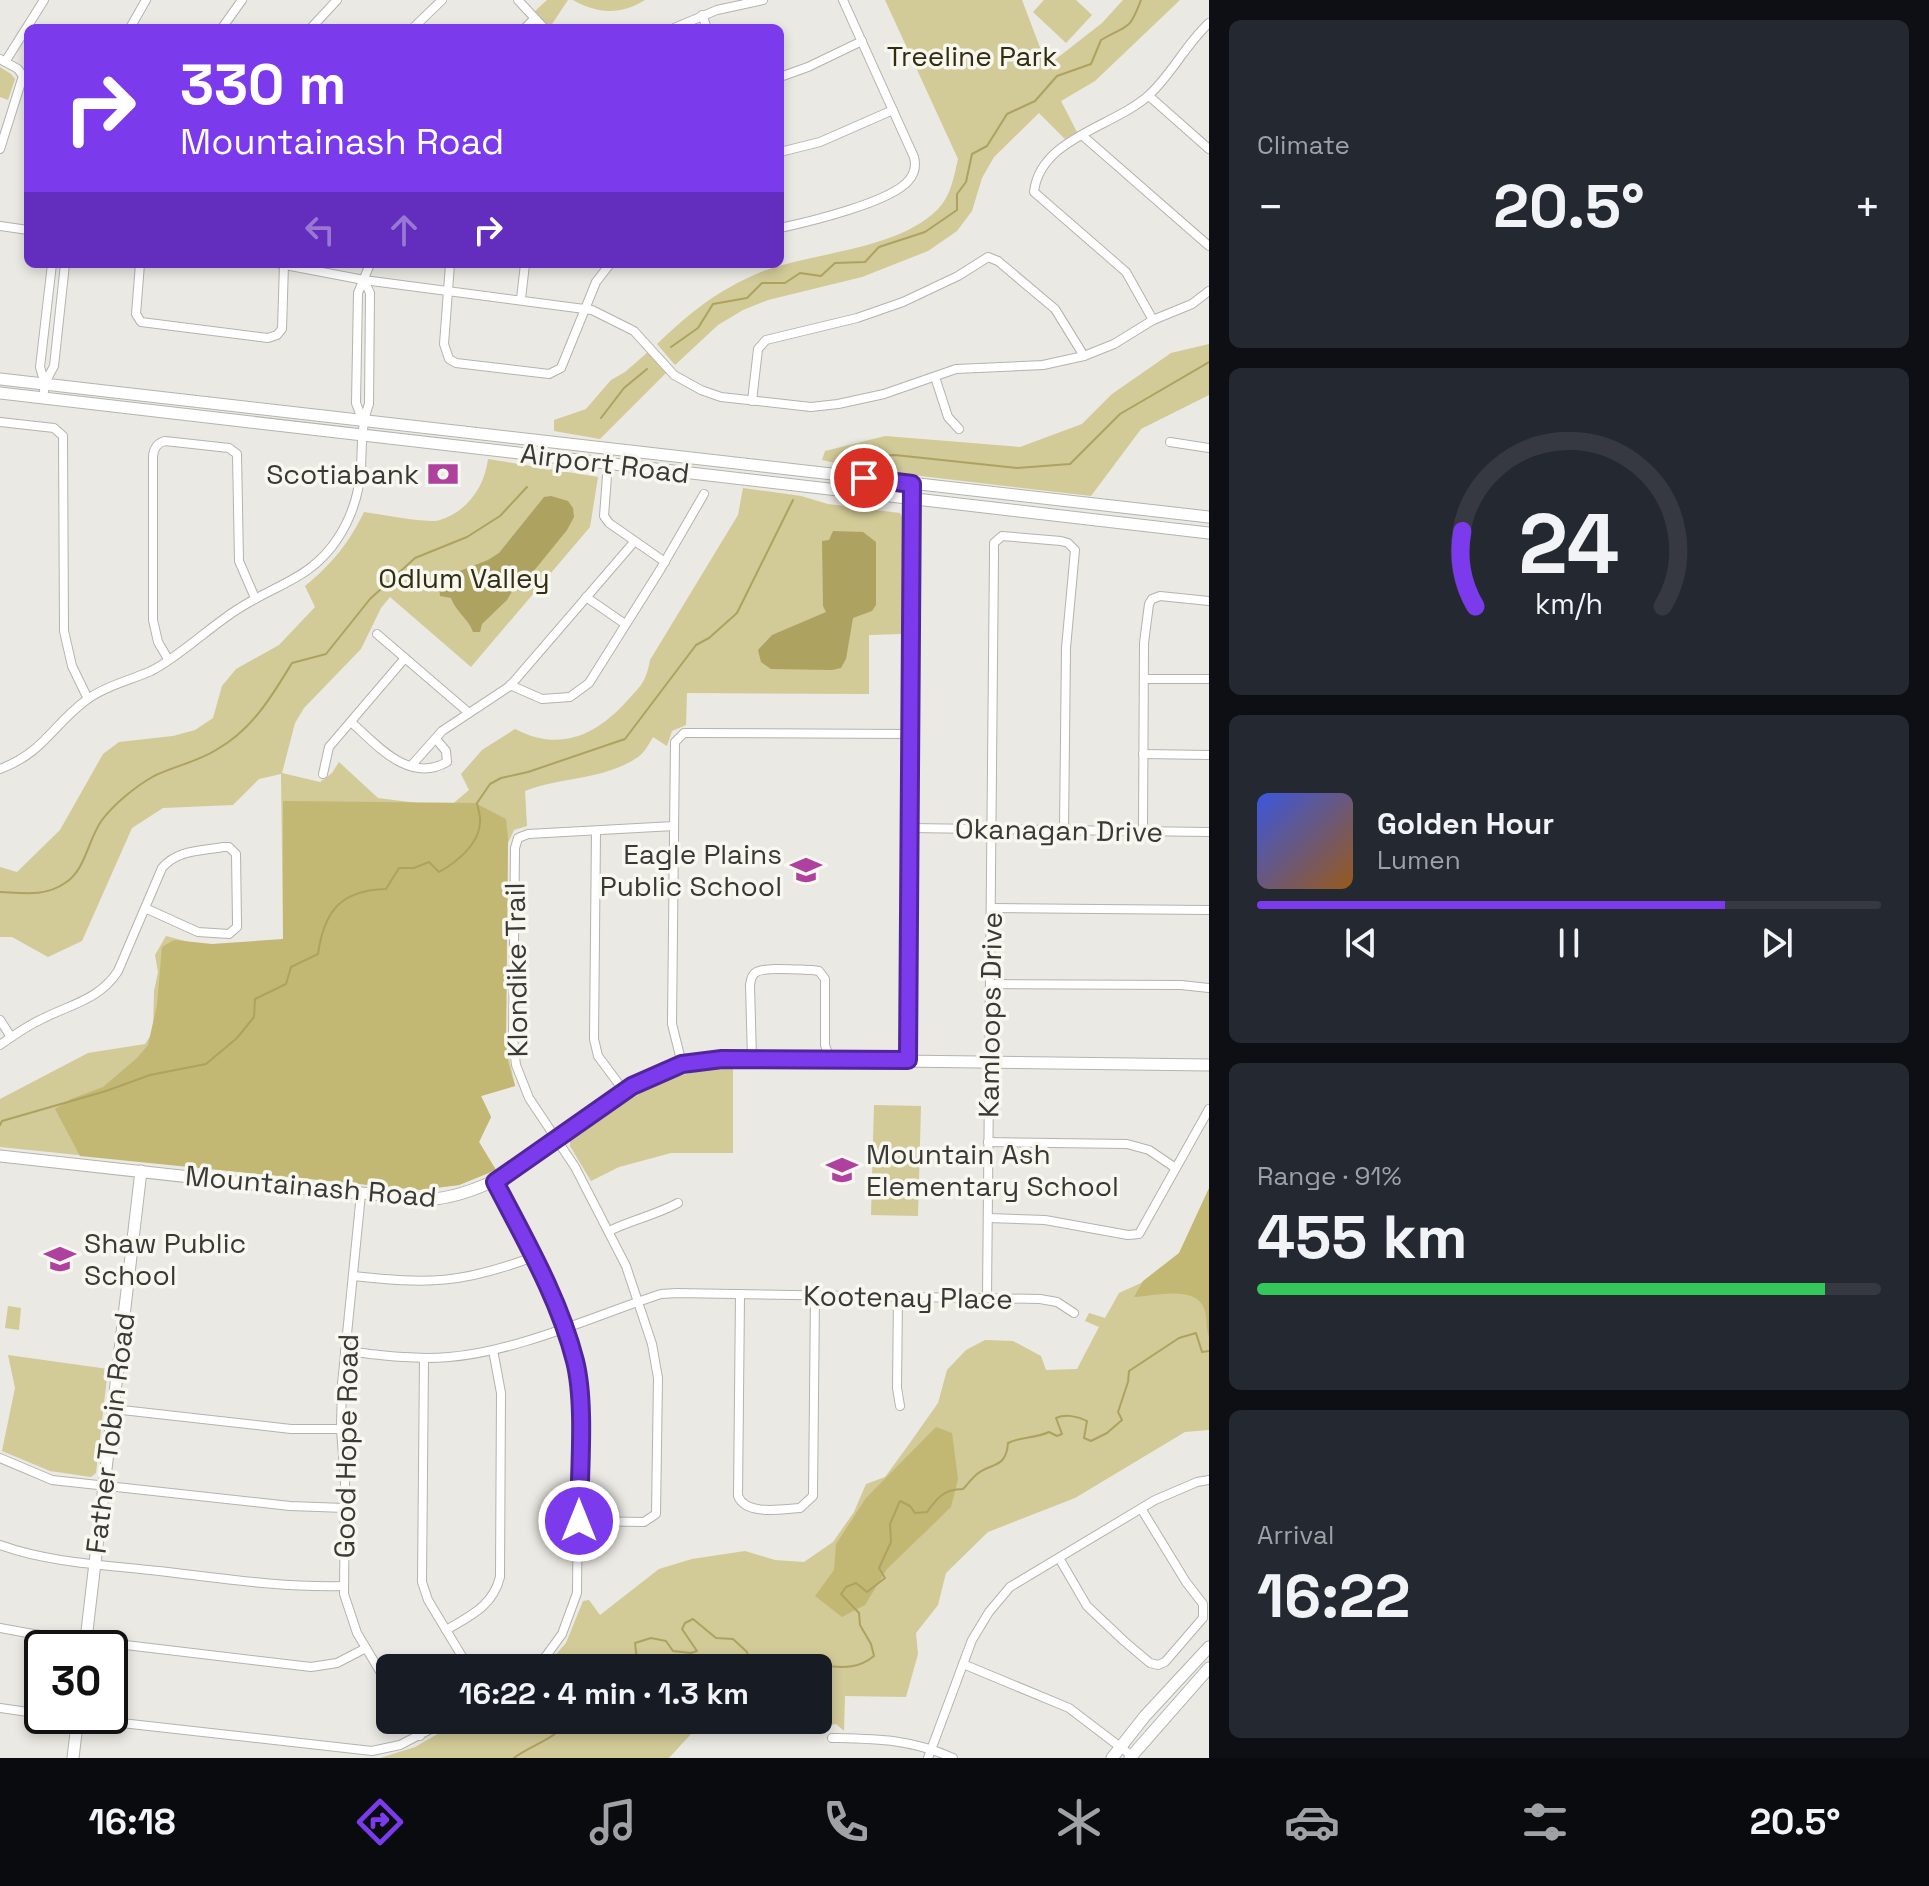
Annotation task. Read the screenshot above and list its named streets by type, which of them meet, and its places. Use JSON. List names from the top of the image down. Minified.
{"streets":{"main road":["Airport Road","Mountainash Road","Father Tobin Road"],"street":["Okanagan Drive","Klondike Trail","Kamloops Drive","Kootenay Place","Good Hope Road"]},"crossings":[["Okanagan Drive","Kamloops Drive"],["Klondike Trail","Mountainash Road"],["Klondike Trail","Kootenay Place"],["Kamloops Drive","Mountainash Road"],["Kamloops Drive","Kootenay Place"],["Mountainash Road","Father Tobin Road"],["Mountainash Road","Good Hope Road"],["Kootenay Place","Good Hope Road"]],"parks":["Treeline Park","Odlum Valley"],"places":{"bank":["Scotiabank"],"school or university":["Eagle Plains Public School","Mountain Ash Elementary School","Shaw Public School"]},"page":{"tile":["Climate",["Range · 91%","455 km"],["Arrival","16:22"]],"turn":["330 m","Mountainash Road"],"heat":["−","20.5°","+"],"song":["Golden Hour","Lumen"],"limit":"30","trip":"16:22 · 4 min · 1.3 km","tabs":["16:18","20.5°"],"gauge":["24","km/h"]}}
